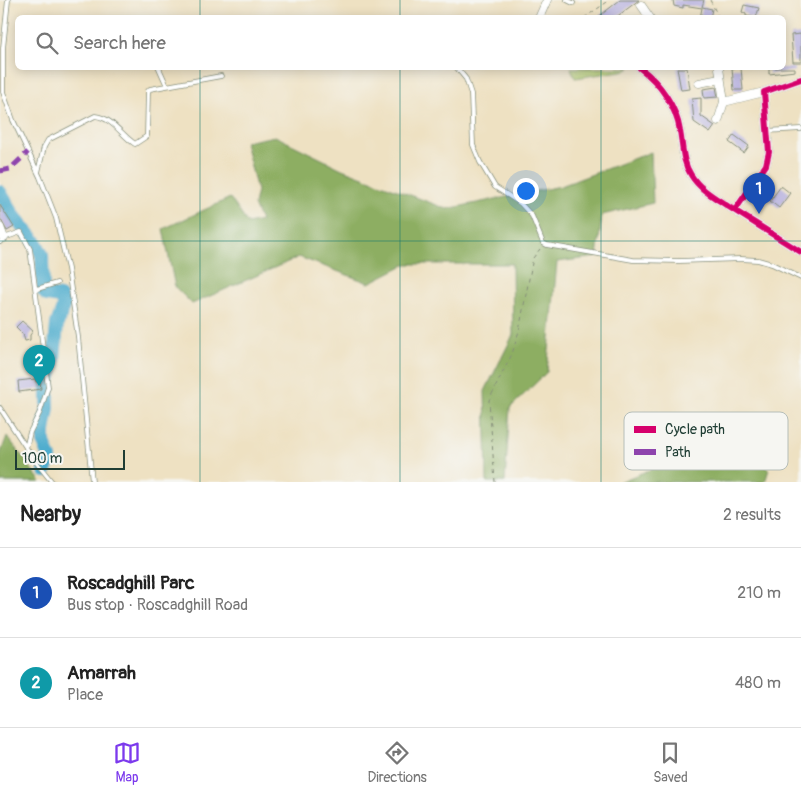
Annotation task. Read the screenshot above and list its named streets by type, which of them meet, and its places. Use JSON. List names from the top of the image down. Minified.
{"legend":["Cycle path","Path"],"scale_bar":"100 m","page":{"search":"Search here","pins":["1","2"],"scale":"100 m","heading":["Nearby","2 results"],"list":[{"mark":"1","name":"Roscadghill Parc","note":"Bus stop · Roscadghill Road","value":"210 m"},{"mark":"2","name":"Amarrah","note":"Place","value":"480 m"}],"nav":["Map","Directions","Saved"]}}
